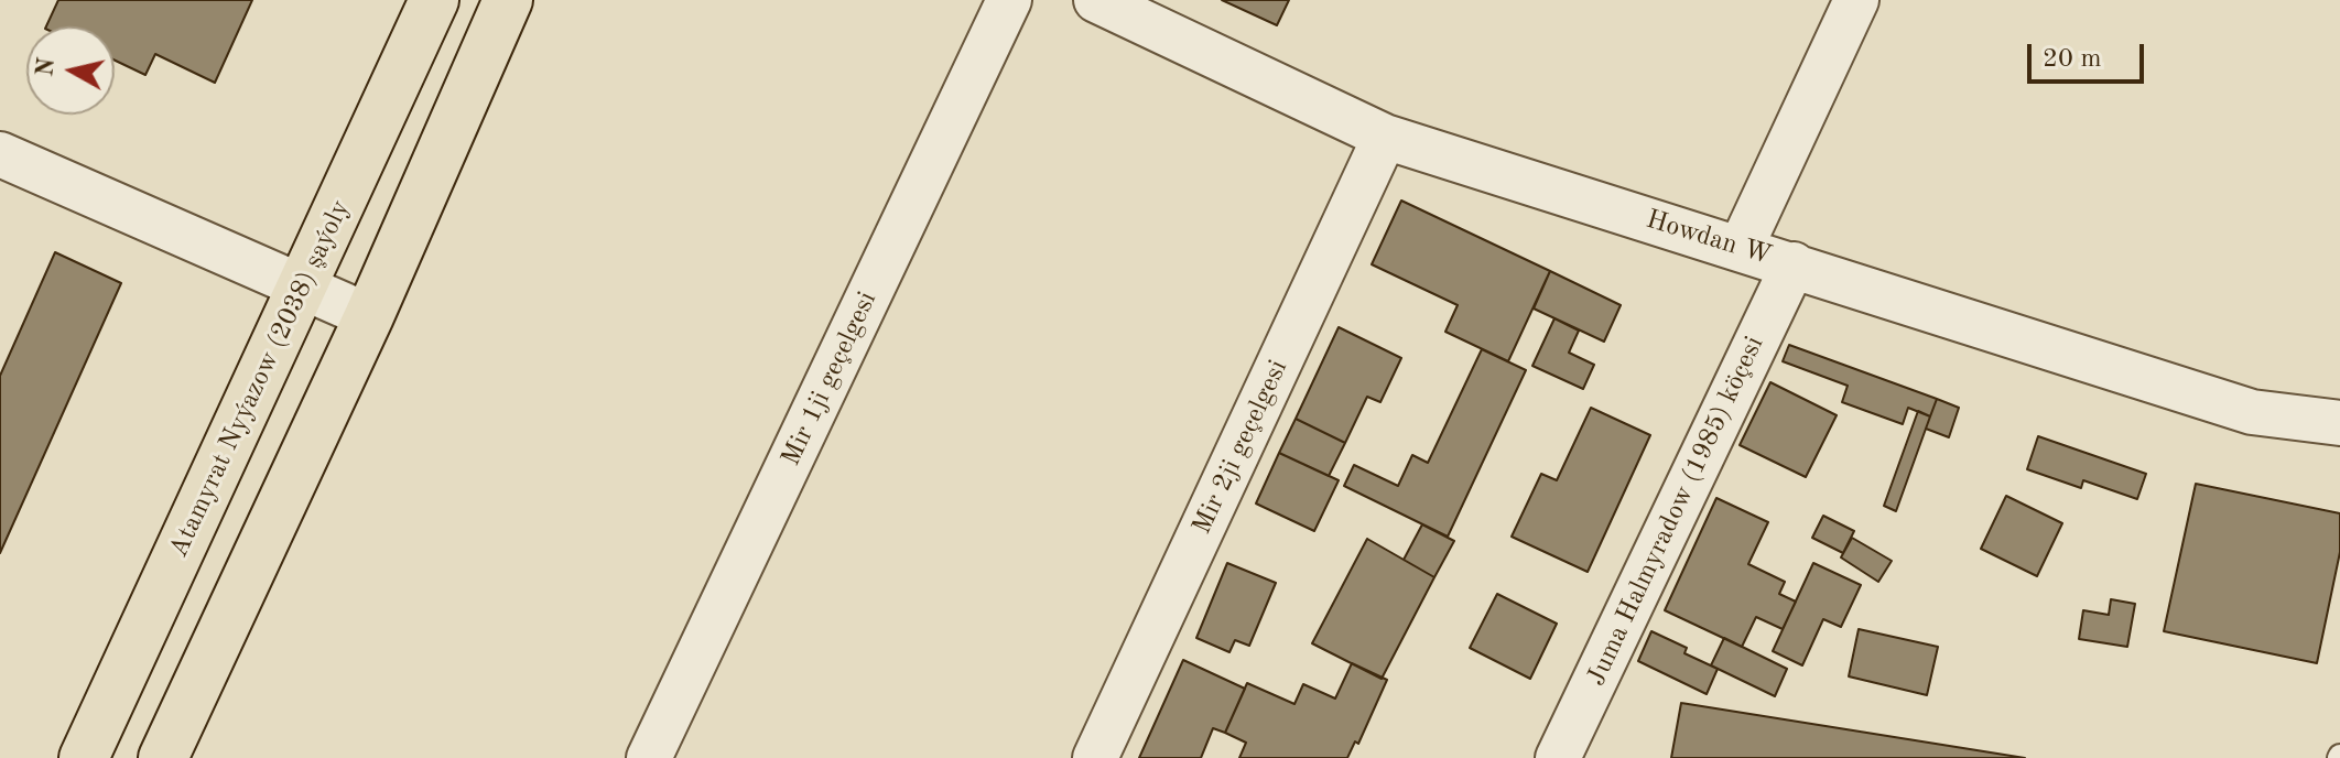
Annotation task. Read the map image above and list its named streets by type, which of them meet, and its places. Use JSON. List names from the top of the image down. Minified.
{"streets":{"main road":["Atamyrat Nyýazow (2038) şaýoly"],"street":["Howdan W","Mir 1ji geçelgesi","Mir 2ji geçelgesi","Juma Halmyradow (1985) köçesi"]},"crossings":[["Howdan W","Mir 2ji geçelgesi"],["Howdan W","Juma Halmyradow (1985) köçesi"]],"scale_bar":"20 m","north":"left"}
